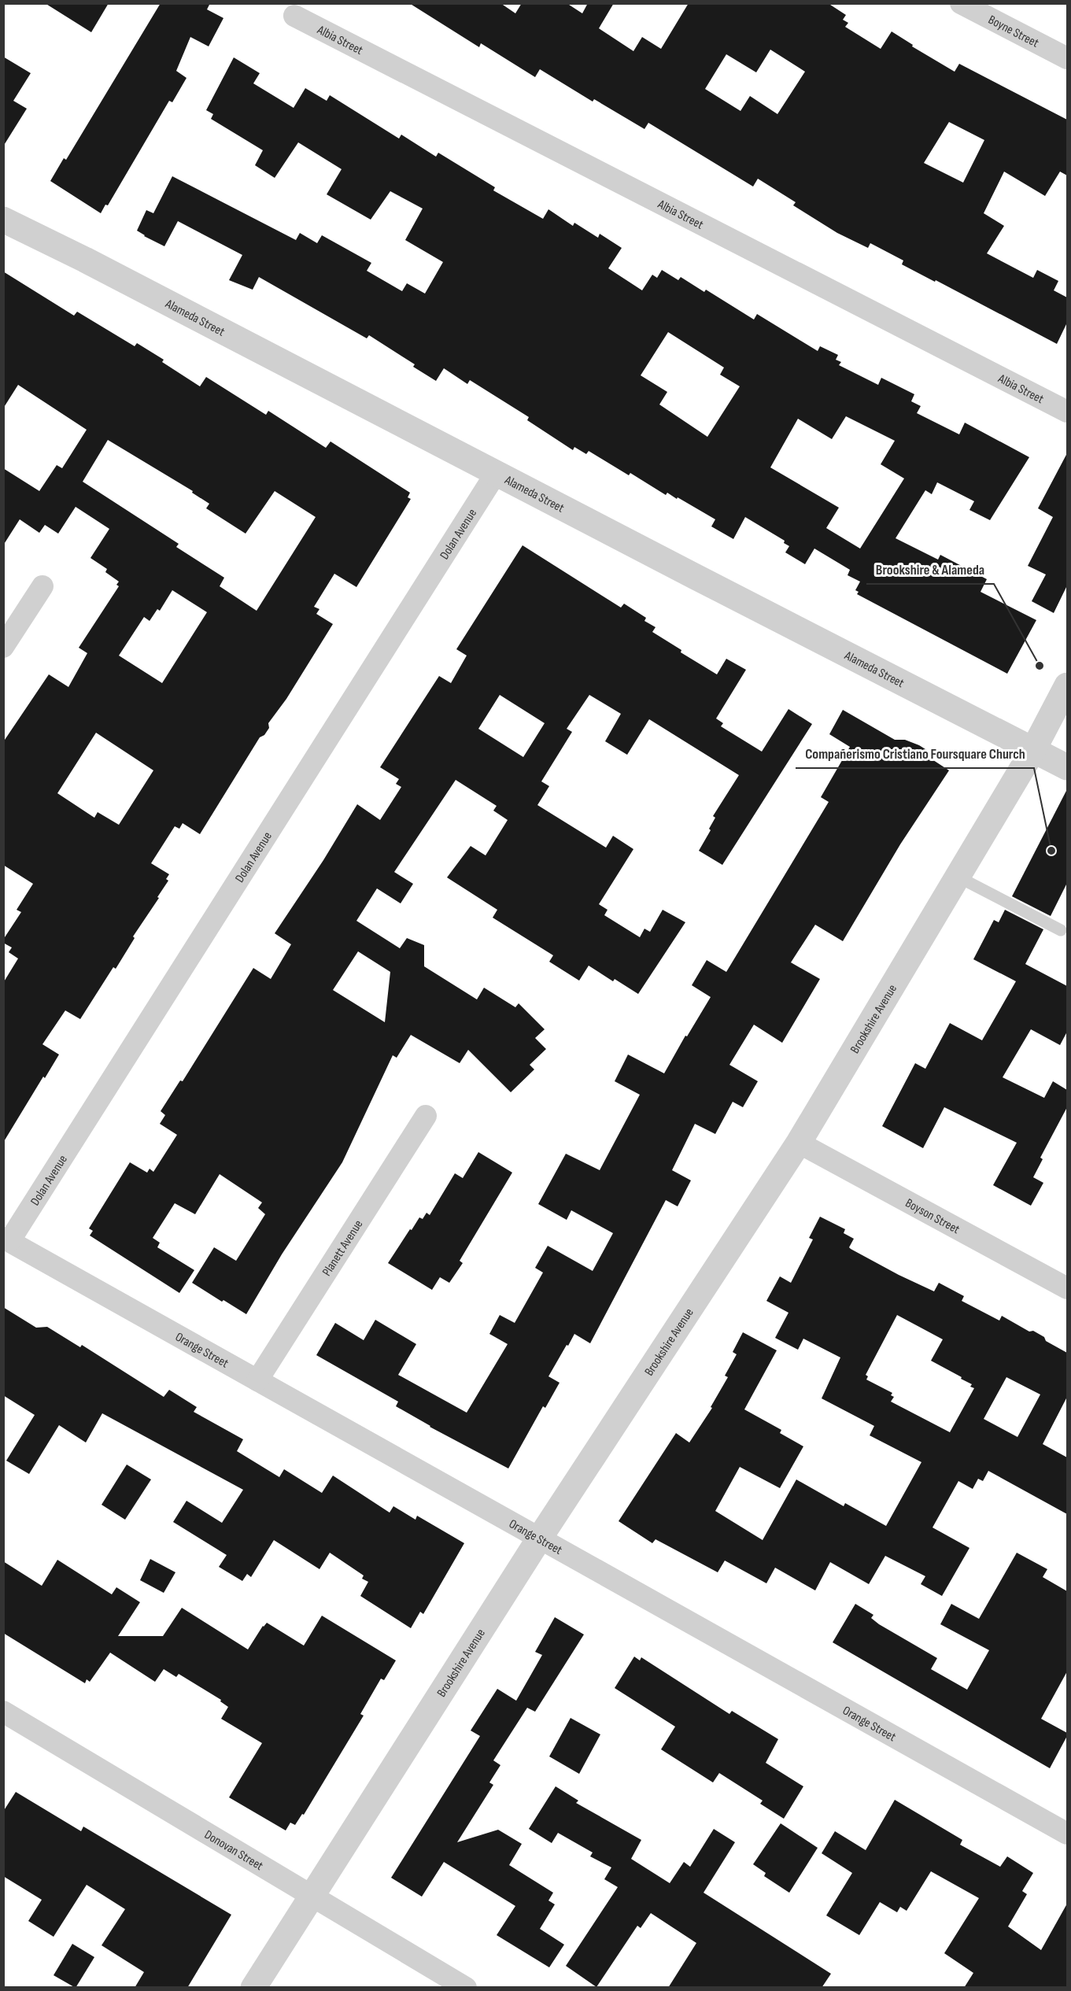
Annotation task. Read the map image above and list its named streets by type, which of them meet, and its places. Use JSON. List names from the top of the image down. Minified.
{"streets":{"street":["Boyne Street","Albia Street","Alameda Street","Dolan Avenue","Brookshire Avenue","Boyson Street","Planett Avenue","Orange Street","Donovan Street"]},"crossings":[["Alameda Street","Dolan Avenue"],["Alameda Street","Brookshire Avenue"],["Dolan Avenue","Orange Street"],["Brookshire Avenue","Boyson Street"],["Brookshire Avenue","Orange Street"],["Brookshire Avenue","Donovan Street"],["Planett Avenue","Orange Street"]],"places":["Brookshire & Alameda","Compañerismo Cristiano Foursquare Church"]}
